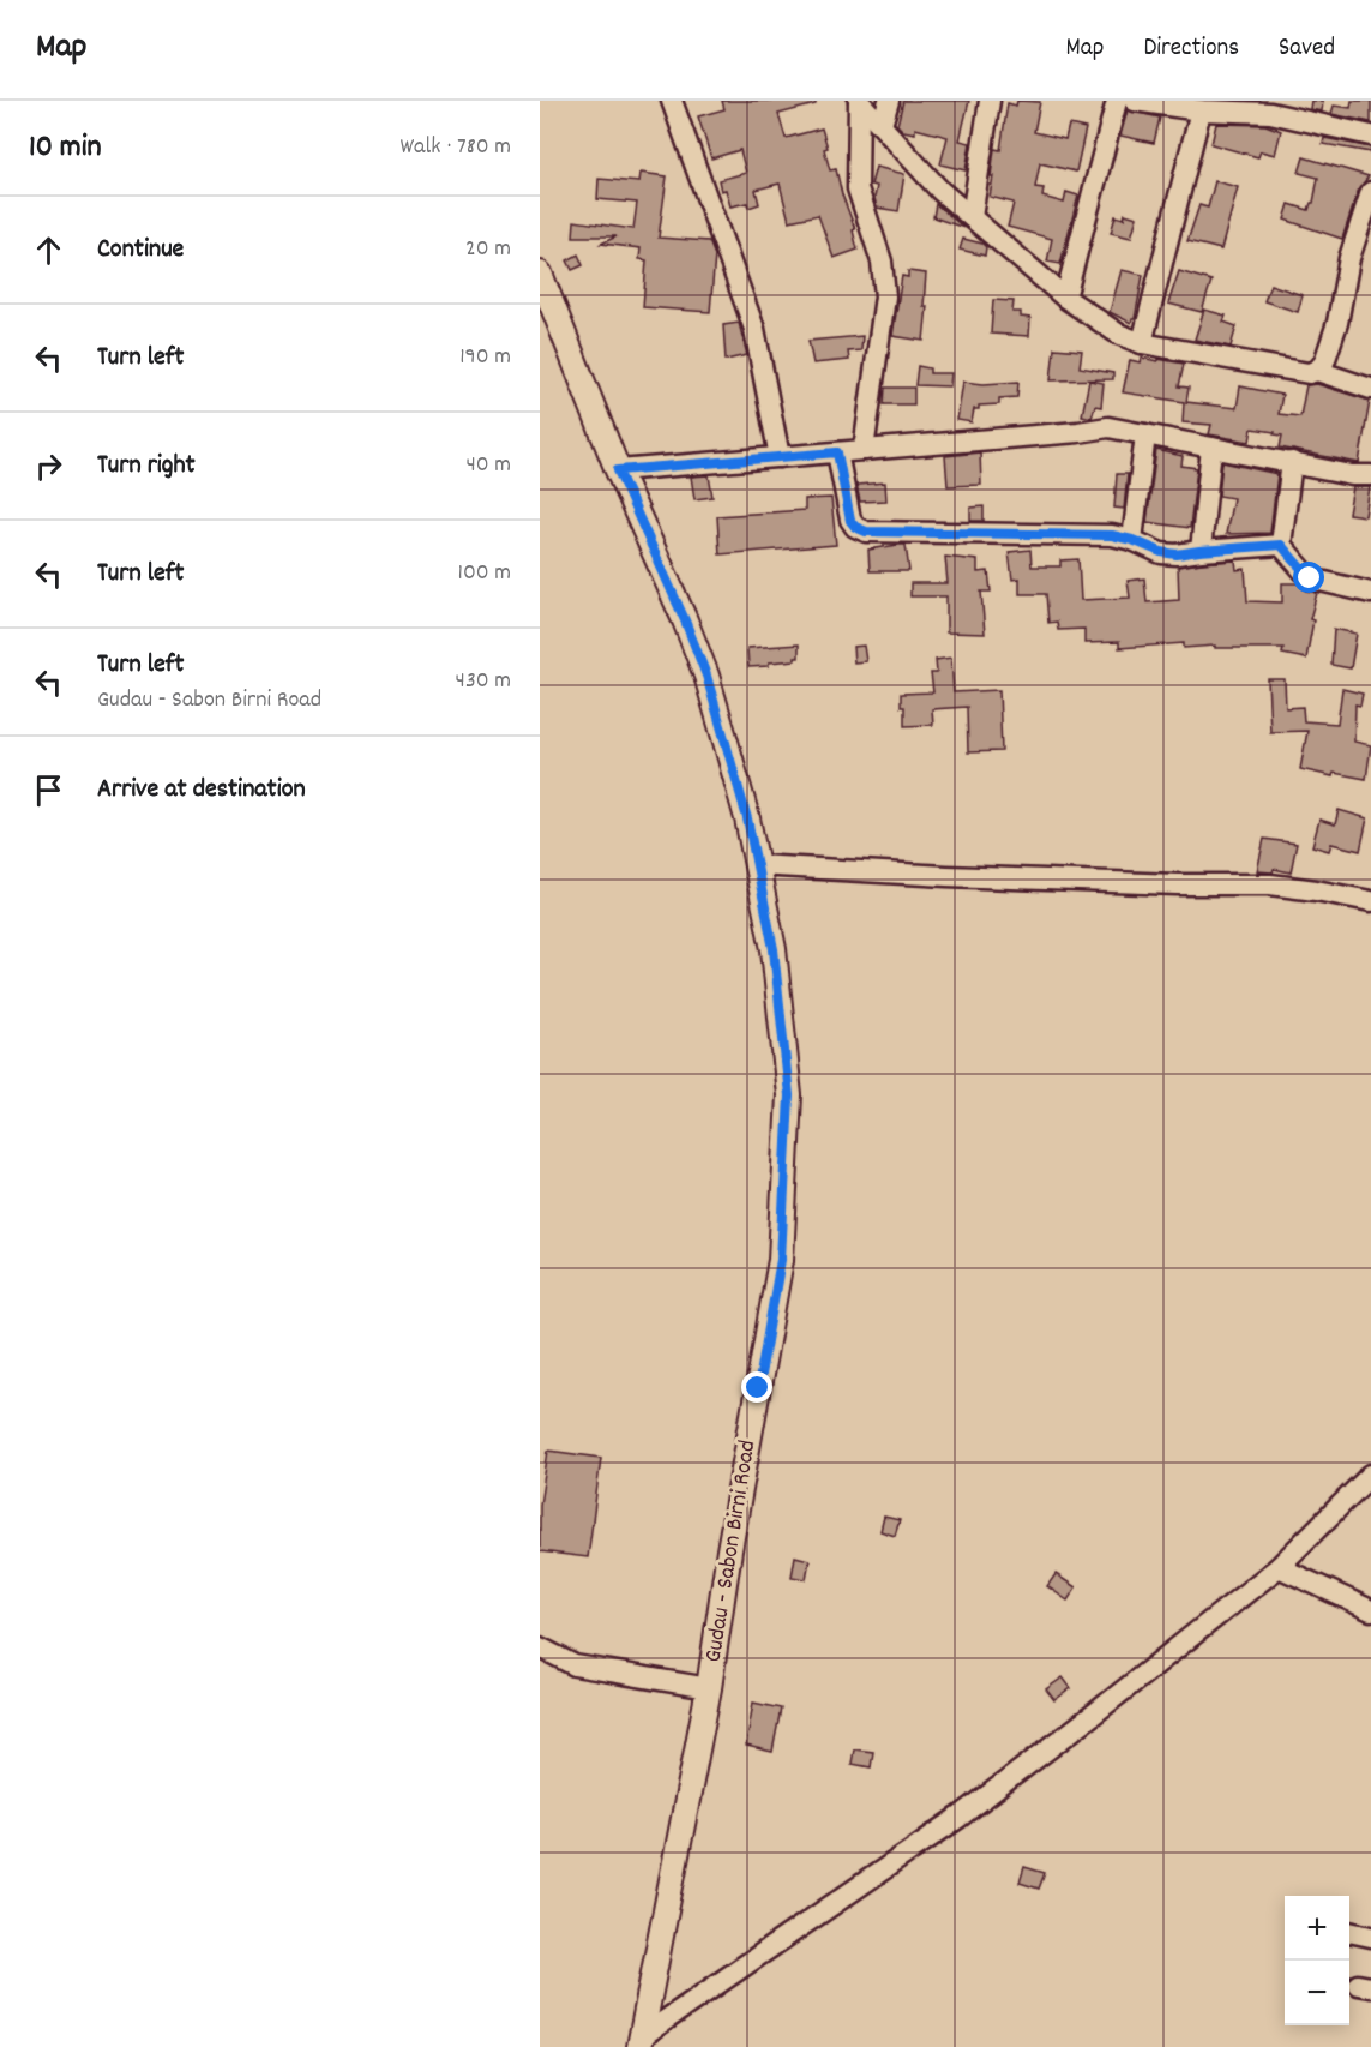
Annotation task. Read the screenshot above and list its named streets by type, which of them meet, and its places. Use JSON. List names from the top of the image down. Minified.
{"streets":{"main road":["Gudau - Sabon Birni Road"]},"page":{"header":"Map","nav":["Map","Directions","Saved"],"heading":["10 min","Walk · 780 m"],"list":[["Continue","20 m"],["Turn left","190 m"],["Turn right","40 m"],["Turn left","100 m"],["Turn left","Gudau - Sabon Birni Road","430 m"],"Arrive at destination"],"map_buttons":["+","−"]}}
